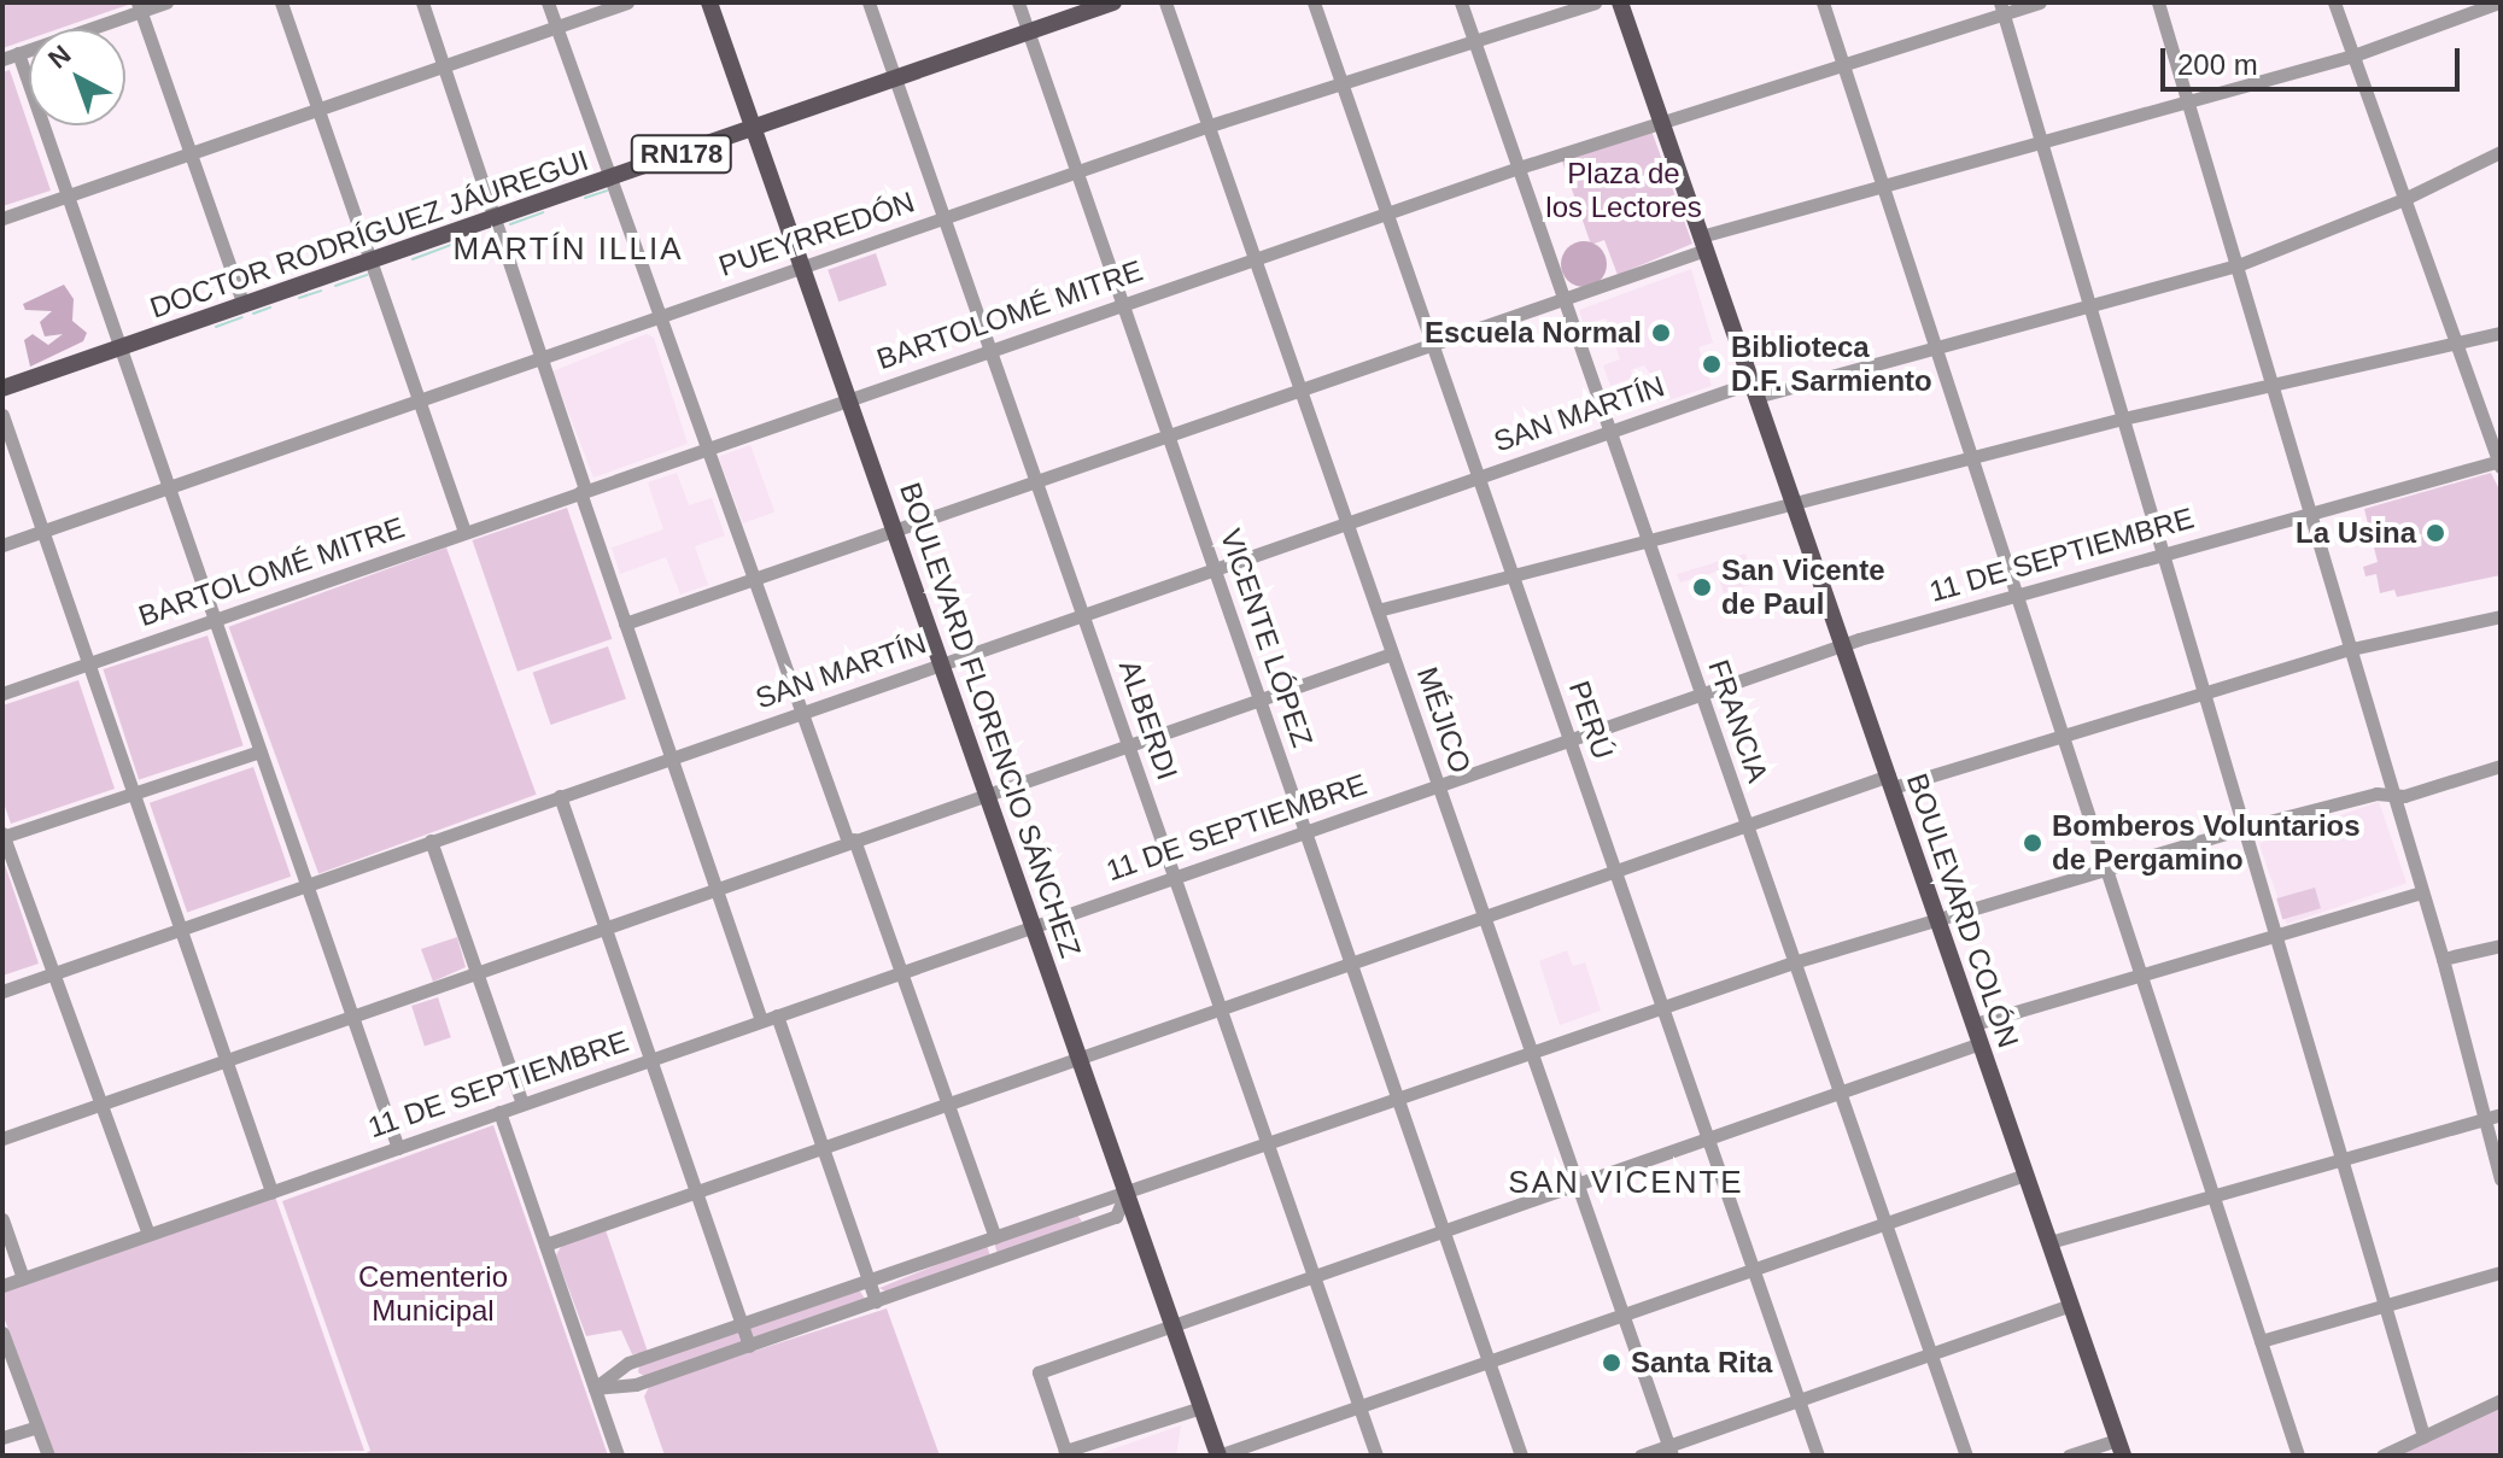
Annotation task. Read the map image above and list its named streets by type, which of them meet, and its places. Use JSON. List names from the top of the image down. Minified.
{"streets":{"main road":["RN178","DOCTOR RODRÍGUEZ JÁUREGUI","BOULEVARD FLORENCIO SÁNCHEZ","BOULEVARD COLÓN"],"street":["PUEYRREDÓN","BARTOLOMÉ MITRE","SAN MARTÍN","11 DE SEPTIEMBRE","VICENTE LÓPEZ","ALBERDI","MÉJICO","PERÚ","FRANCIA"]},"crossings":[["RN178","DOCTOR RODRÍGUEZ JÁUREGUI"],["RN178","VICENTE LÓPEZ"],["RN178","BOULEVARD FLORENCIO SÁNCHEZ"],["RN178","ALBERDI"],["DOCTOR RODRÍGUEZ JÁUREGUI","BOULEVARD FLORENCIO SÁNCHEZ"],["PUEYRREDÓN","VICENTE LÓPEZ"],["PUEYRREDÓN","BOULEVARD FLORENCIO SÁNCHEZ"],["PUEYRREDÓN","ALBERDI"],["PUEYRREDÓN","MÉJICO"],["PUEYRREDÓN","PERÚ"],["PUEYRREDÓN","FRANCIA"],["BARTOLOMÉ MITRE","VICENTE LÓPEZ"],["BARTOLOMÉ MITRE","BOULEVARD FLORENCIO SÁNCHEZ"],["BARTOLOMÉ MITRE","ALBERDI"],["BARTOLOMÉ MITRE","MÉJICO"],["BARTOLOMÉ MITRE","PERÚ"],["BARTOLOMÉ MITRE","FRANCIA"],["SAN MARTÍN","VICENTE LÓPEZ"],["SAN MARTÍN","BOULEVARD FLORENCIO SÁNCHEZ"],["SAN MARTÍN","ALBERDI"],["SAN MARTÍN","MÉJICO"],["SAN MARTÍN","PERÚ"],["SAN MARTÍN","FRANCIA"],["SAN MARTÍN","BOULEVARD COLÓN"],["11 DE SEPTIEMBRE","VICENTE LÓPEZ"],["11 DE SEPTIEMBRE","BOULEVARD FLORENCIO SÁNCHEZ"],["11 DE SEPTIEMBRE","ALBERDI"],["11 DE SEPTIEMBRE","MÉJICO"],["11 DE SEPTIEMBRE","PERÚ"],["11 DE SEPTIEMBRE","FRANCIA"],["11 DE SEPTIEMBRE","BOULEVARD COLÓN"]],"districts":["MARTÍN ILLIA","SAN VICENTE"],"parks":["Plaza de los Lectores","Cementerio Municipal"],"places":["Escuela Normal","Biblioteca D.F. Sarmiento","La Usina","San Vicente de Paul","Bomberos Voluntarios de Pergamino","Santa Rita"],"scale_bar":"200 m","north":"top left"}
